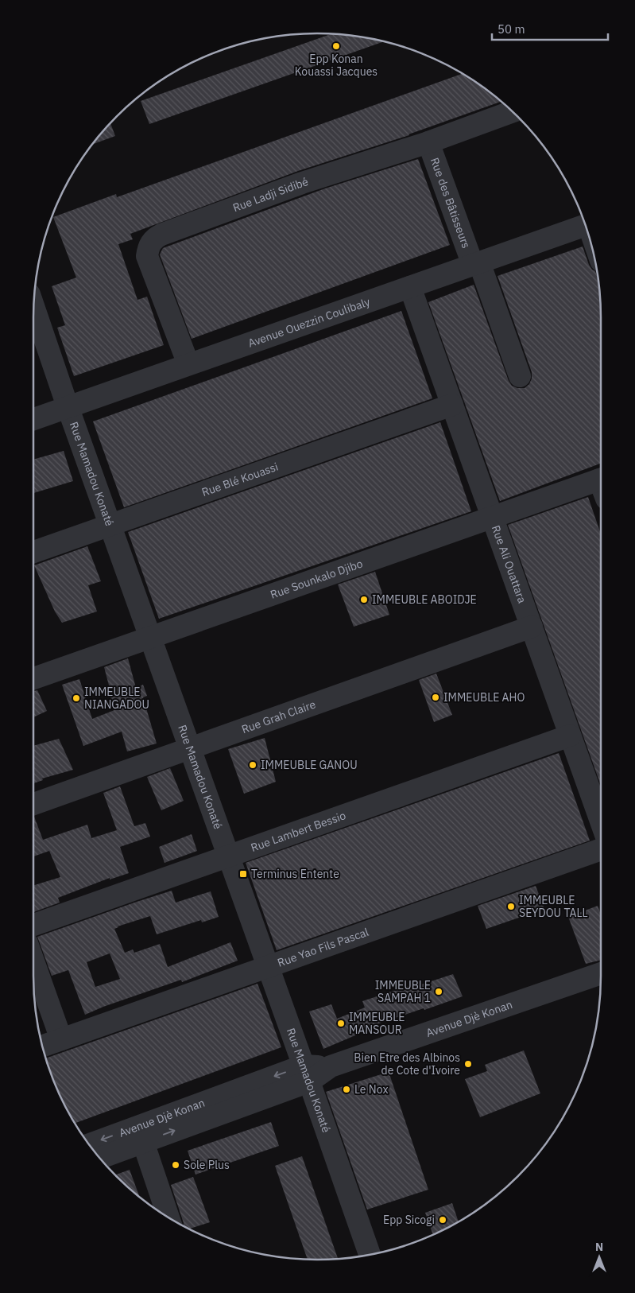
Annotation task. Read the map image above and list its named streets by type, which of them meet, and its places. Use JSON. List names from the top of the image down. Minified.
{"streets":{"street":["Rue Ladji Sidibé","Rue des Bâtisseurs","Avenue Ouezzin Coulibaly","Rue Mamadou Konaté","Rue Blé Kouassi","Rue Ali Ouattara","Rue Sounkalo Djibo","Rue Grah Claire","Rue Lambert Bessio","Rue Yao Fils Pascal","Avenue Djè Konan"]},"crossings":[["Rue Ladji Sidibé","Rue des Bâtisseurs"],["Rue Ladji Sidibé","Avenue Ouezzin Coulibaly"],["Rue des Bâtisseurs","Avenue Ouezzin Coulibaly"],["Avenue Ouezzin Coulibaly","Rue Mamadou Konaté"],["Avenue Ouezzin Coulibaly","Rue Ali Ouattara"],["Rue Mamadou Konaté","Rue Blé Kouassi"],["Rue Mamadou Konaté","Rue Sounkalo Djibo"],["Rue Mamadou Konaté","Rue Grah Claire"],["Rue Mamadou Konaté","Rue Lambert Bessio"],["Rue Mamadou Konaté","Rue Yao Fils Pascal"],["Rue Mamadou Konaté","Avenue Djè Konan"],["Rue Blé Kouassi","Rue Ali Ouattara"],["Rue Ali Ouattara","Rue Sounkalo Djibo"],["Rue Ali Ouattara","Rue Grah Claire"],["Rue Ali Ouattara","Rue Lambert Bessio"]],"places":{"other":["Epp Konan Kouassi Jacques","IMMEUBLE ABOIDJE","IMMEUBLE AHO","IMMEUBLE NIANGADOU","IMMEUBLE GANOU","IMMEUBLE SEYDOU TALL","IMMEUBLE SAMPAH 1","IMMEUBLE MANSOUR","Bien Etre des Albinos de Cote d'Ivoire","Le Nox","Sole Plus","Epp Sicogi"],"transit":["Terminus Entente"]},"scale_bar":"50 m","north":"top"}
